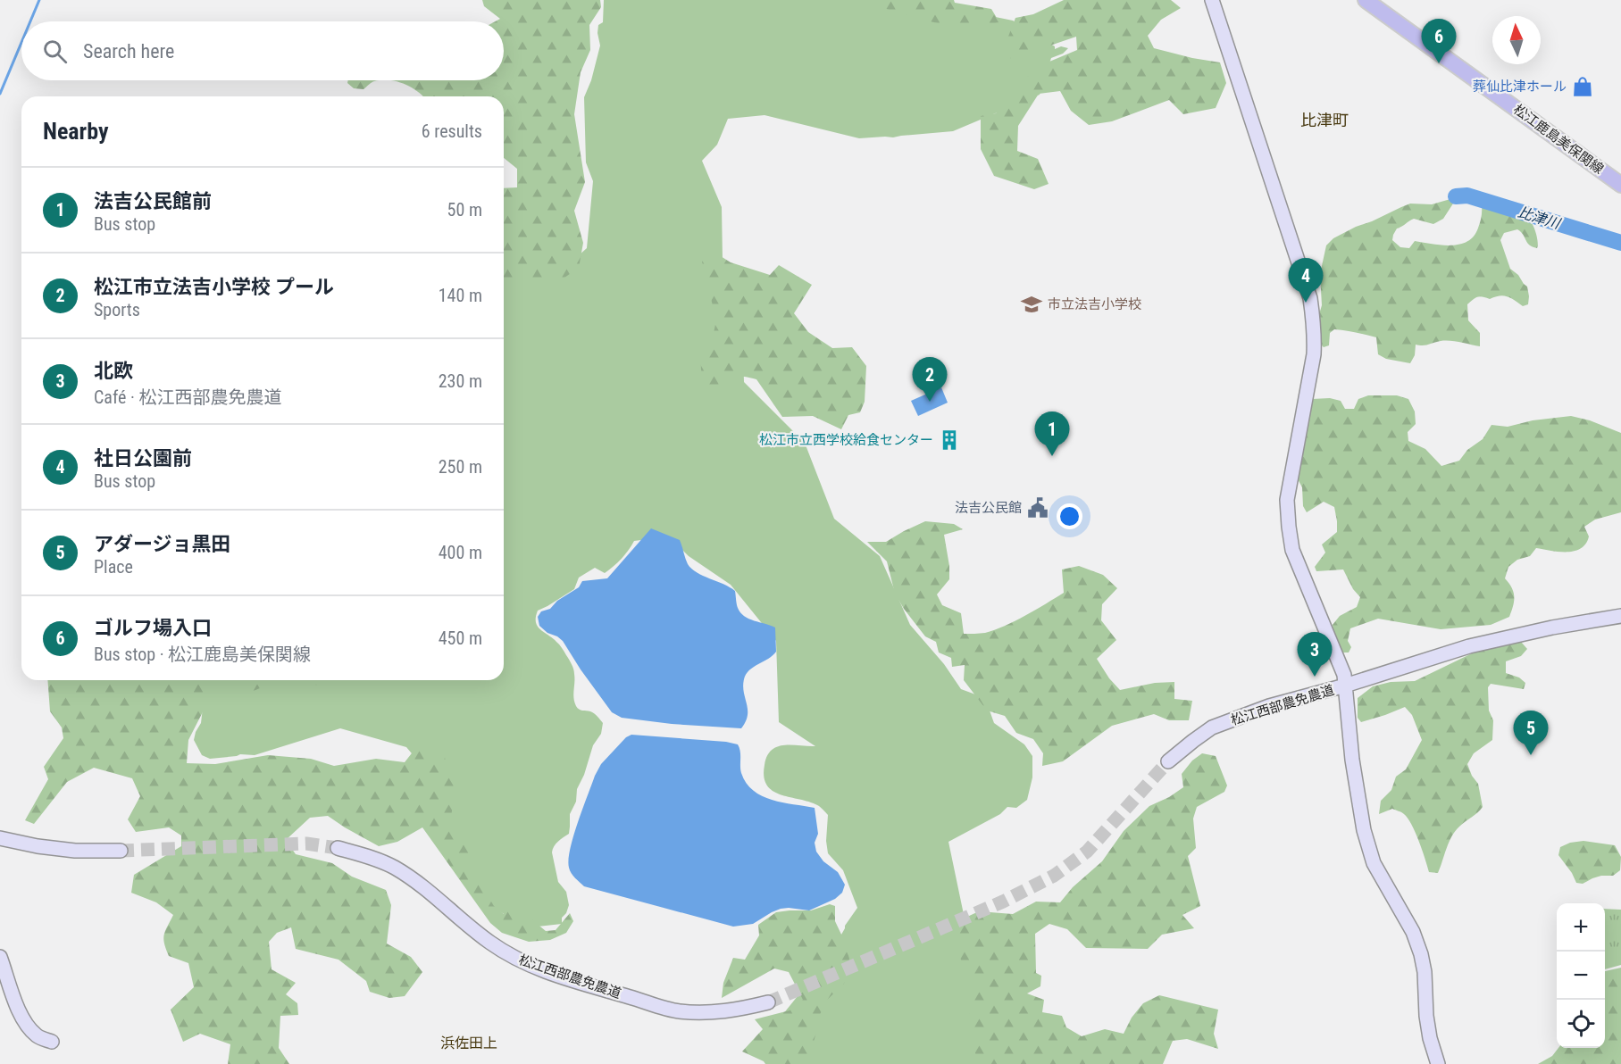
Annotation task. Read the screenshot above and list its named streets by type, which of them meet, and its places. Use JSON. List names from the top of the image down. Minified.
{"streets":{"main road":["松江鹿島美保関線"],"street":["松江西部農免農道"]},"districts":["比津町","浜佐田上"],"water":["比津川"],"places":{"shop":["葬仙比津ホール"],"school or university":["市立法吉小学校"],"building":["松江市立西学校給食センター"],"public building":["法吉公民館"]},"north":"top","page":{"pins":["6","4","2","1","3","5"],"search":"Search here","heading":["Nearby","6 results"],"list":[{"mark":"1","name":"法吉公民館前","note":"Bus stop","value":"50 m"},{"mark":"2","name":"松江市立法吉小学校 プール","note":"Sports","value":"140 m"},{"mark":"3","name":"北欧","note":"Café · 松江西部農免農道","value":"230 m"},{"mark":"4","name":"社日公園前","note":"Bus stop","value":"250 m"},{"mark":"5","name":"アダージョ黒田","note":"Place","value":"400 m"},{"mark":"6","name":"ゴルフ場入口","note":"Bus stop · 松江鹿島美保関線","value":"450 m"}],"map_buttons":["+","−"]}}
